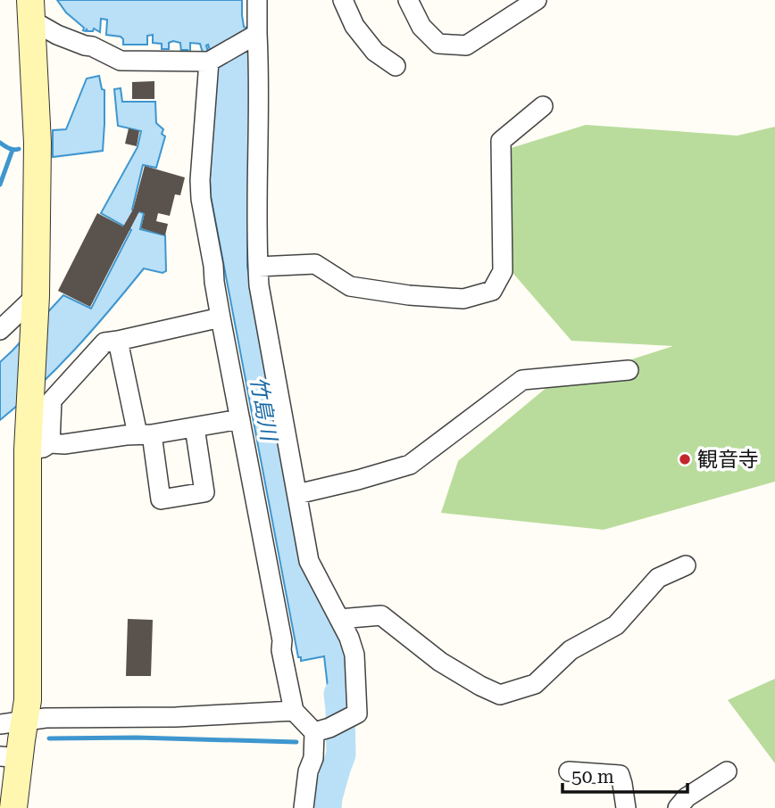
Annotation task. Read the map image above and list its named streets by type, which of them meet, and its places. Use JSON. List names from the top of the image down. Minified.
{"water":["竹島川"],"places":["観音寺"],"scale_bar":"50 m"}
